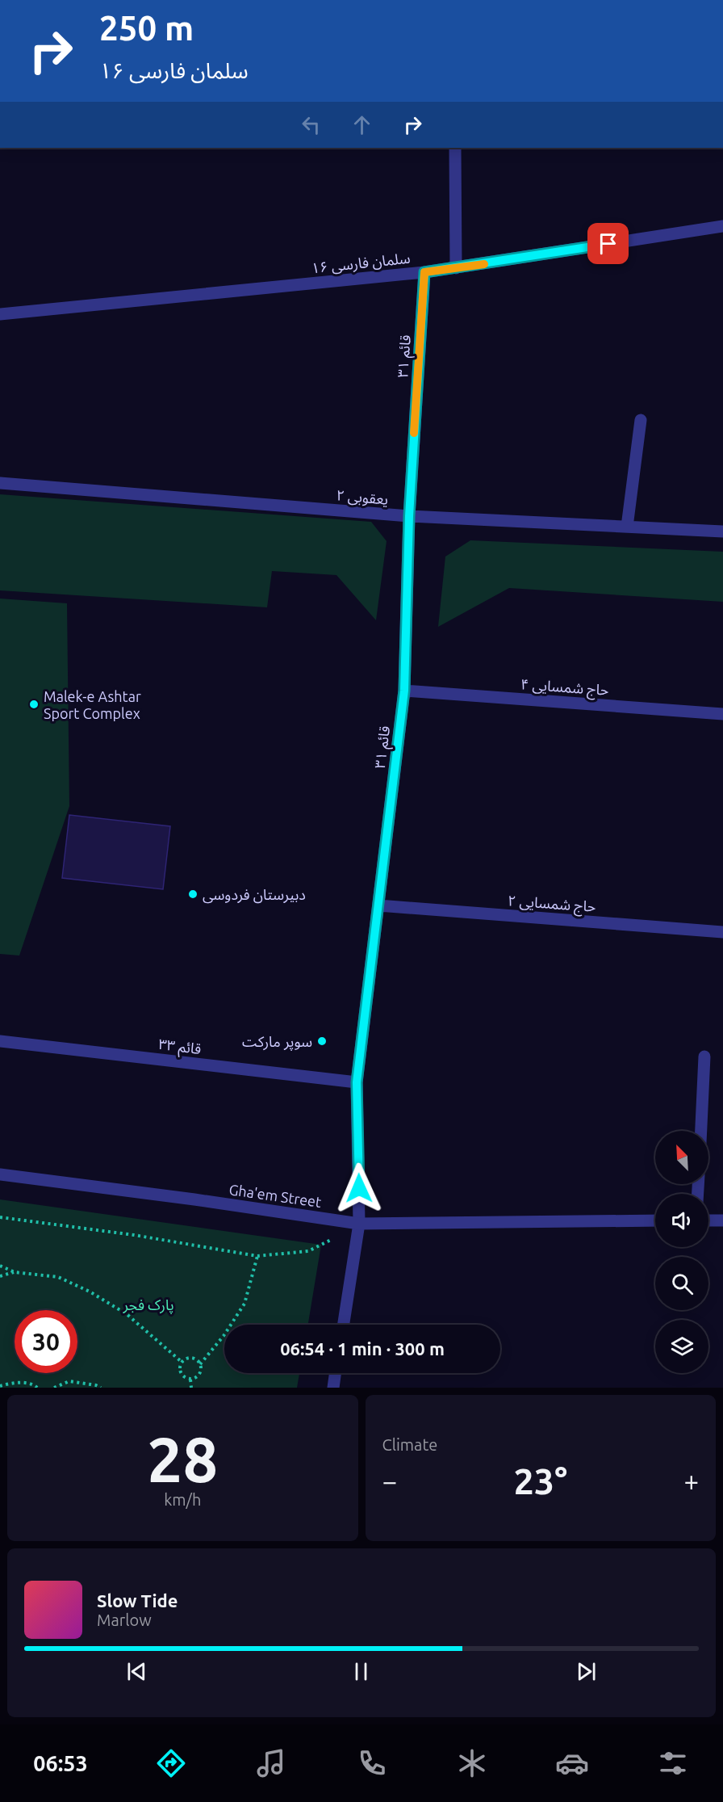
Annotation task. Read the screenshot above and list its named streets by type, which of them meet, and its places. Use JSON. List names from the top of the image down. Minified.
{"streets":{"street":["سلمان فارسی ۱۶","قائم ۳۱","یعقوبی ۲","حاج شمسایی ۴","حاج شمسایی ۲","قائم ۳۳","Gha'em Street"]},"crossings":[["سلمان فارسی ۱۶","قائم ۳۱"],["قائم ۳۱","یعقوبی ۲"],["قائم ۳۱","حاج شمسایی ۴"],["قائم ۳۱","حاج شمسایی ۲"],["قائم ۳۱","قائم ۳۳"],["قائم ۳۱","Gha'em Street"]],"parks":["پارک فجر"],"places":["Malek-e Ashtar Sport Complex","دبیرستان فردوسی","سوپر مارکت"],"north":"top left","page":{"turn":["250 m","سلمان فارسی ۱۶"],"limit":"30","trip":"06:54 · 1 min · 300 m","tile":[["28","km/h"],"Climate"],"heat":["−","23°","+"],"song":["Slow Tide","Marlow"],"tabs":"06:53"}}
